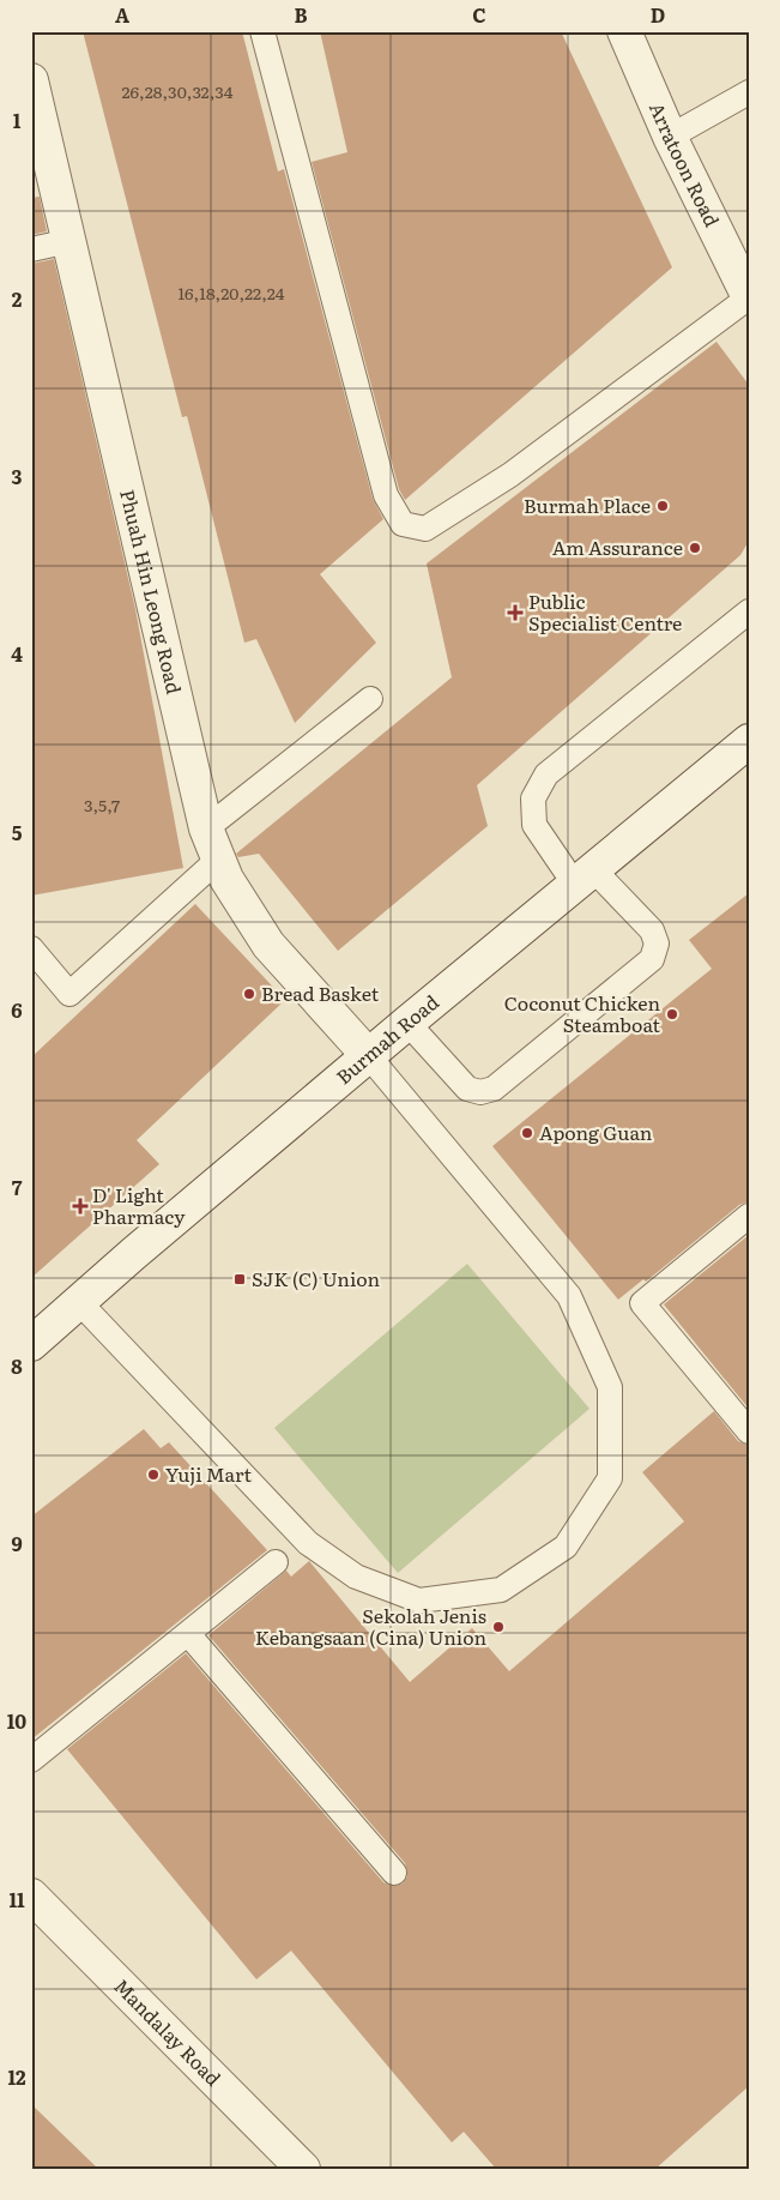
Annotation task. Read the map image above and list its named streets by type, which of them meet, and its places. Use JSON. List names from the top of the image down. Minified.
{"streets":{"street":["Arratoon Road","Phuah Hin Leong Road","Burmah Road","Mandalay Road"]},"crossings":[["Phuah Hin Leong Road","Burmah Road"]],"places":{"other":["Burmah Place","Am Assurance","Bread Basket","Coconut Chicken Steamboat","Apong Guan","Yuji Mart","Sekolah Jenis Kebangsaan (Cina) Union"],"health":["Public Specialist Centre","D' Light Pharmacy"],"transit":["SJK (C) Union"]},"house_numbers":["26,28,30,32,34","16,18,20,22,24","3,5,7"],"grid":{"columns":["A","B","C","D"],"rows":["1","2","3","4","5","6","7","8","9","10","11","12"]}}
